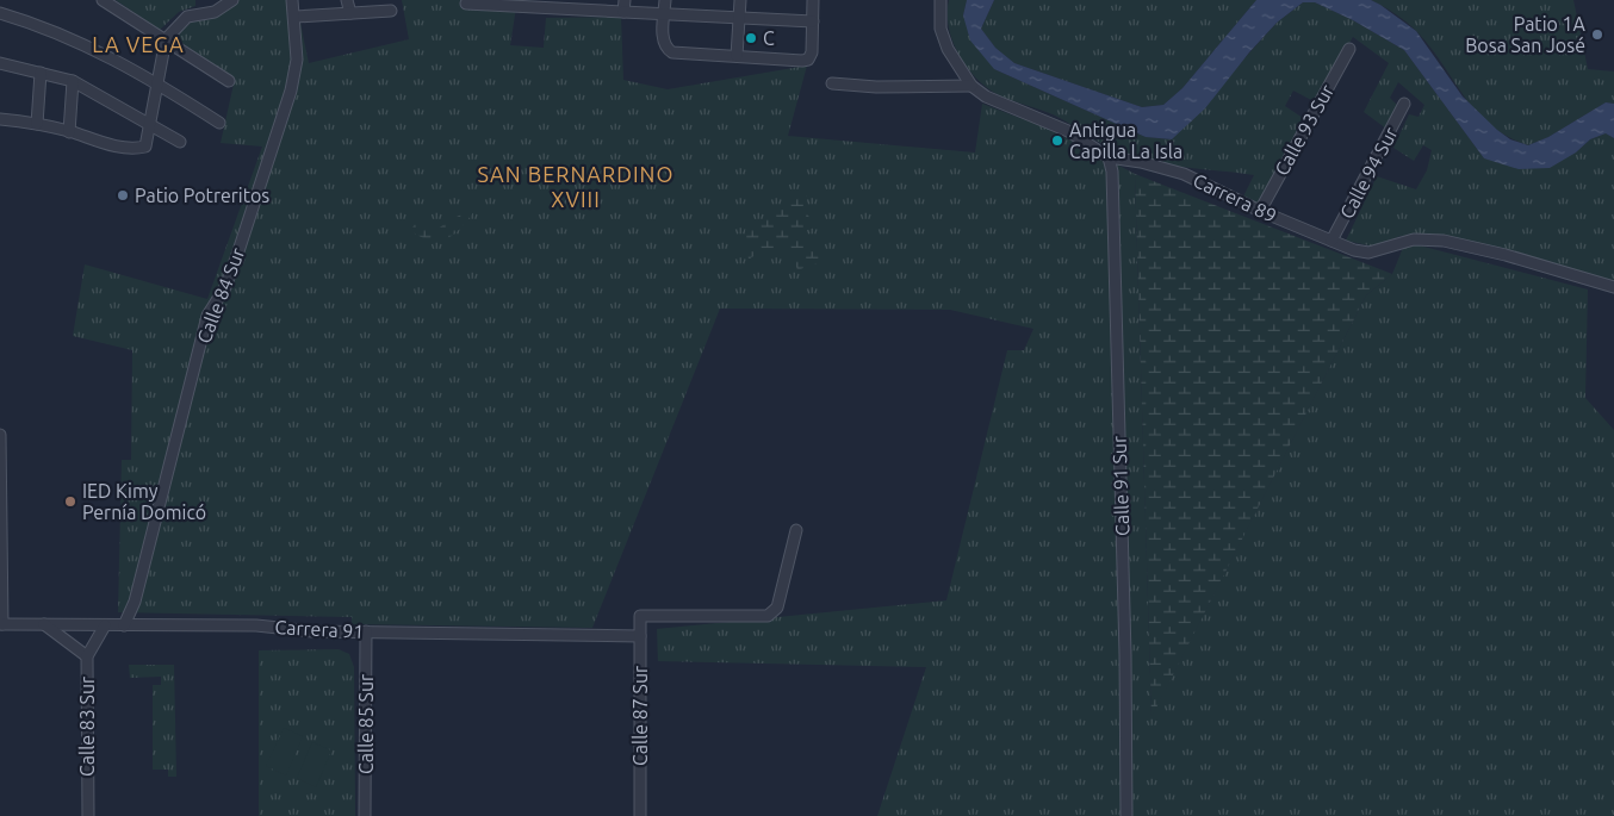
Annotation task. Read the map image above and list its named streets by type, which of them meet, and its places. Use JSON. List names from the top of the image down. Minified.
{"streets":{"street":["Calle 93 Sur","Calle 94 Sur","Carrera 89","Calle 84 Sur","Calle 91 Sur","Carrera 91","Calle 87 Sur","Calle 85 Sur","Calle 83 Sur"]},"crossings":[["Calle 93 Sur","Carrera 89"],["Calle 94 Sur","Carrera 89"],["Carrera 89","Calle 91 Sur"],["Calle 84 Sur","Carrera 91"],["Carrera 91","Calle 87 Sur"],["Carrera 91","Calle 85 Sur"],["Carrera 91","Calle 83 Sur"]],"districts":["LA VEGA","SAN BERNARDINO XVIII"],"places":["Patio 1A Bosa San José","C","Antigua Capilla La Isla","Patio Potreritos","IED Kimy Pernía Domicó"]}
